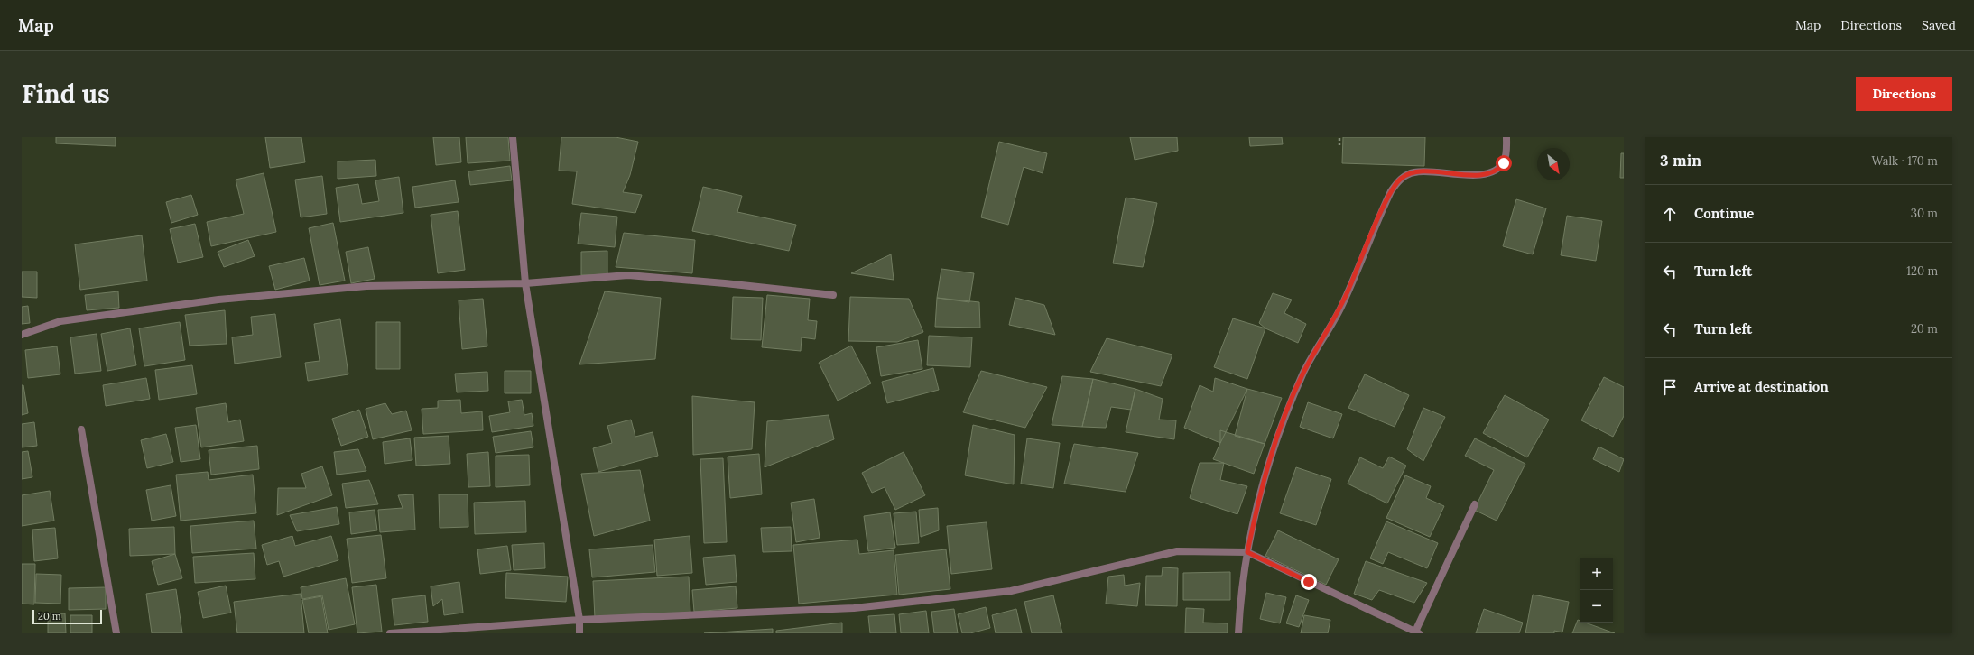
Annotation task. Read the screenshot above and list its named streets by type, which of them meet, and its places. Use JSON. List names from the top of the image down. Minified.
{"scale_bar":"20 m","north":"bottom right","page":{"header":"Map","nav":["Map","Directions","Saved"],"buttons":"Directions","title":"Find us","heading":["3 min","Walk · 170 m"],"list":[["Continue","30 m"],["Turn left","120 m"],["Turn left","20 m"],"Arrive at destination"],"map_buttons":["+","−"],"scale":"20 m"}}
